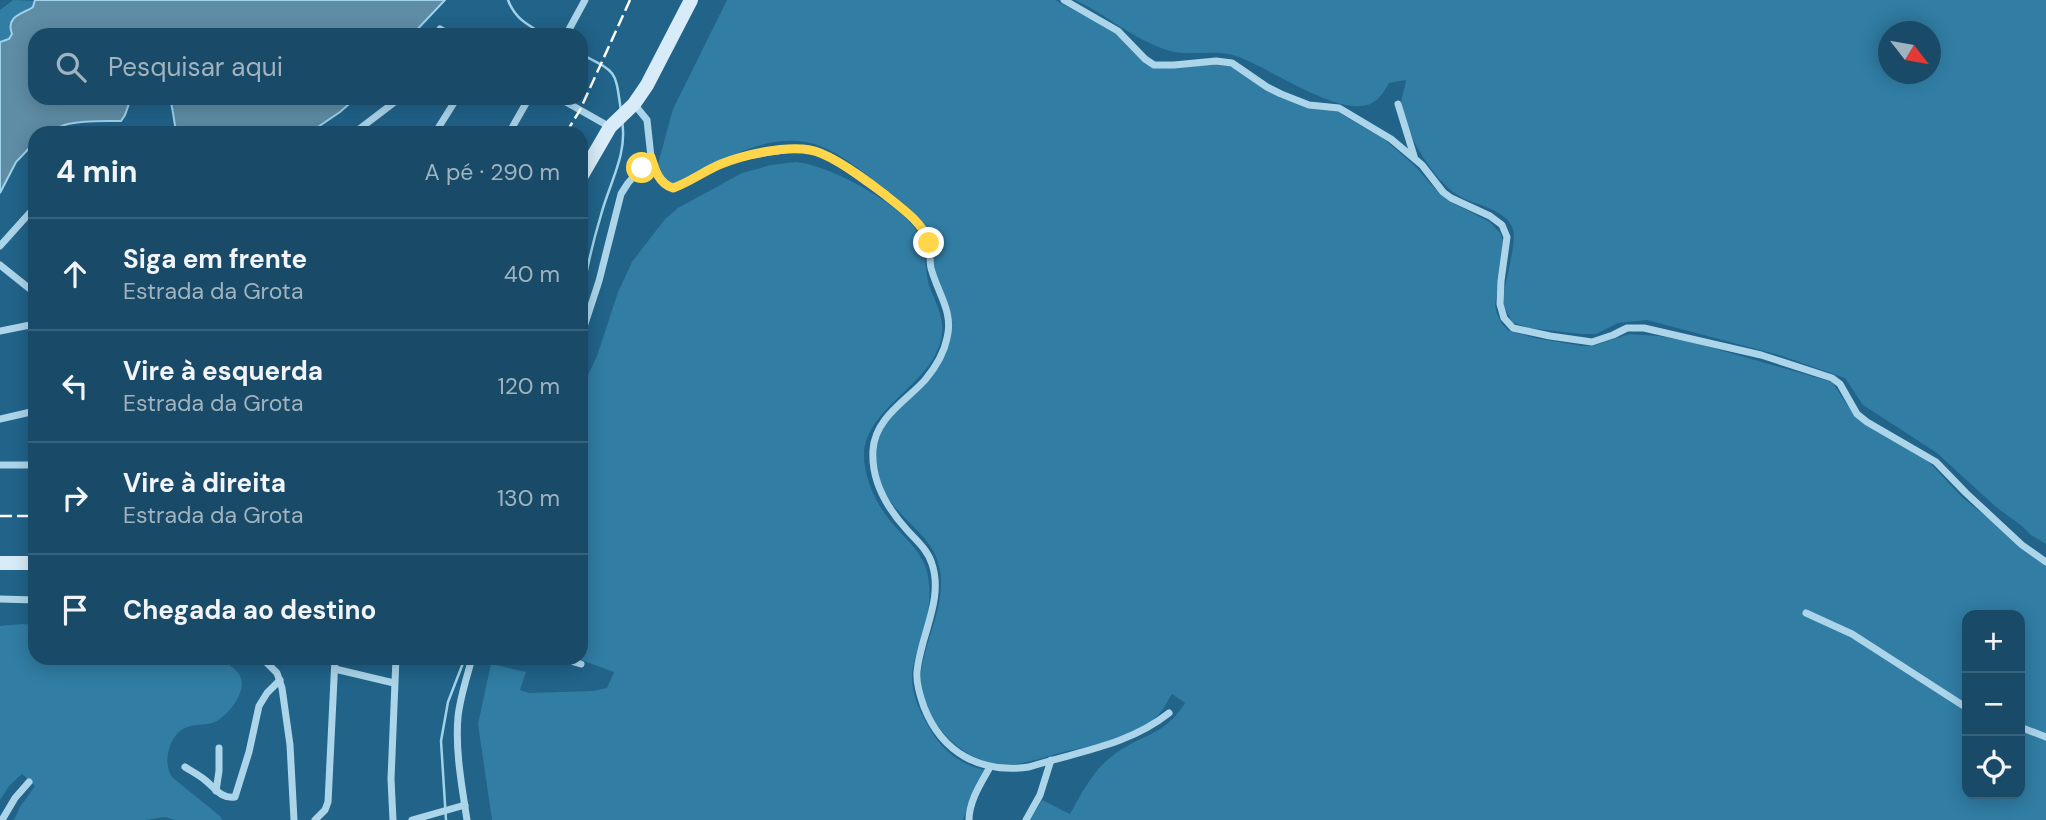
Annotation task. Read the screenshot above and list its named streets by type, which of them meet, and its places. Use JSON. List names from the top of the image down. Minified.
{"north":"bottom right","page":{"search":"Pesquisar aqui","heading":["4 min","A pé · 290 m"],"list":[["Siga em frente","Estrada da Grota","40 m"],["Vire à esquerda","Estrada da Grota","120 m"],["Vire à direita","Estrada da Grota","130 m"],"Chegada ao destino"],"map_buttons":["+","−"]}}
